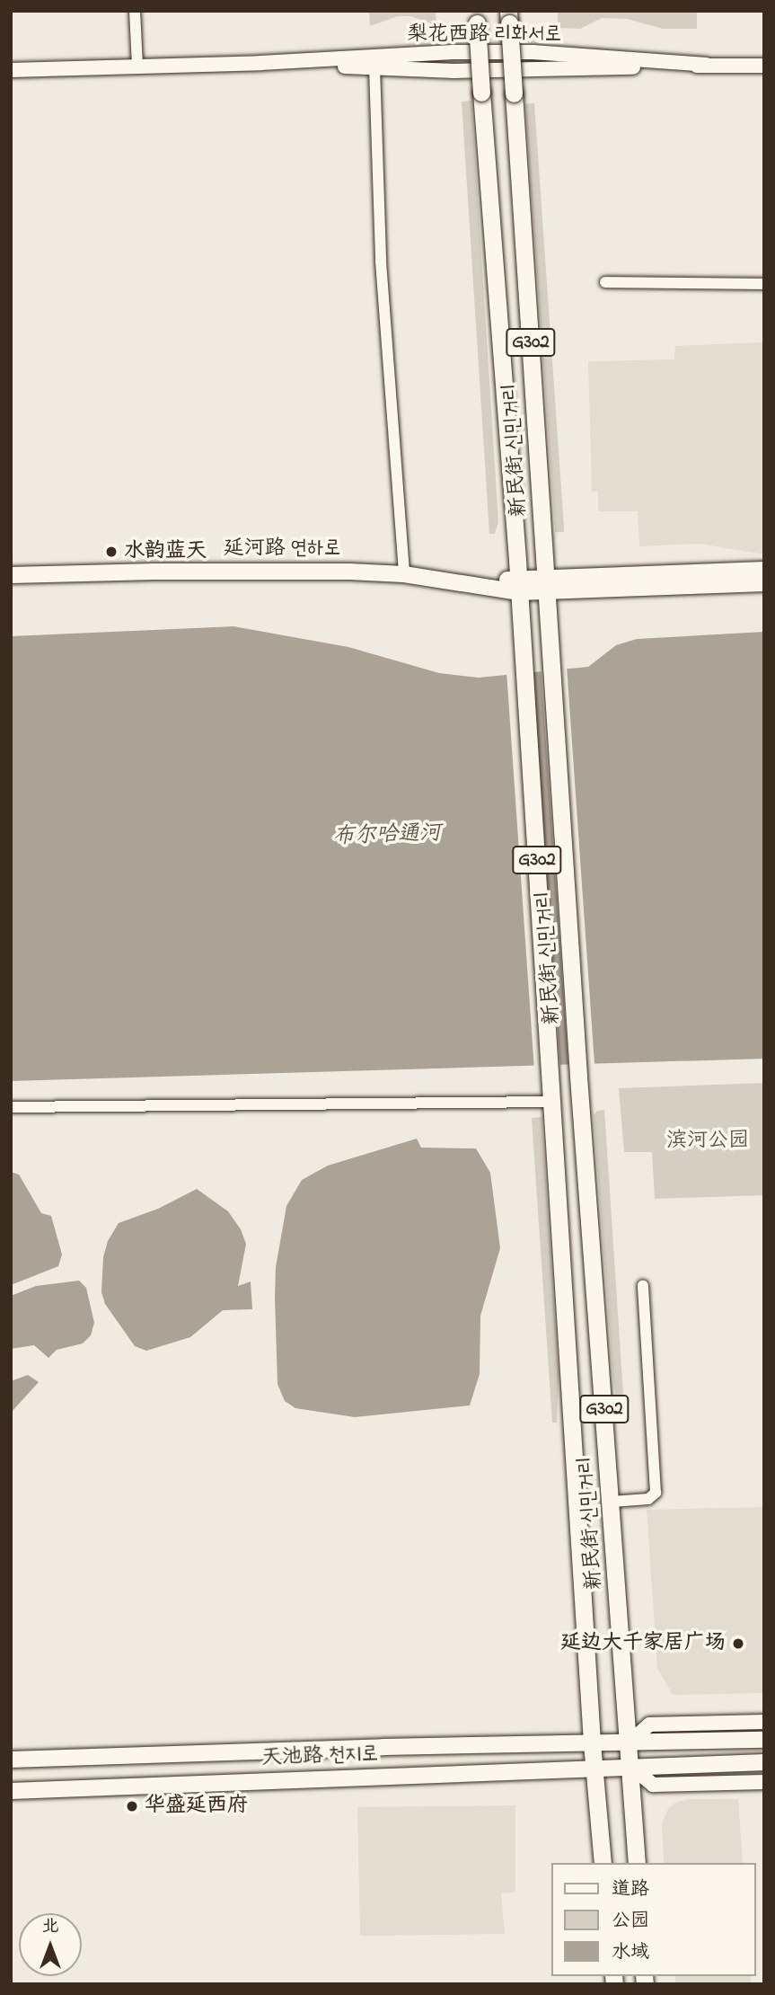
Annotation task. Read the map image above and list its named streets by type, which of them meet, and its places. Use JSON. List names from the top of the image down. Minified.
{"streets":{"highway":["G302","新民街 신민거리"],"main road":["延河路 연하로","天池路 천지로"],"street":["梨花西路 리화서로"]},"crossings":[["新民街 신민거리","延河路 연하로"],["新民街 신민거리","天池路 천지로"]],"water":["布尔哈通河"],"parks":["滨河公园"],"places":["水韵蓝天","延边大千家居广场","华盛延西府"],"legend":["道路","公园","水域"],"north":"top"}
